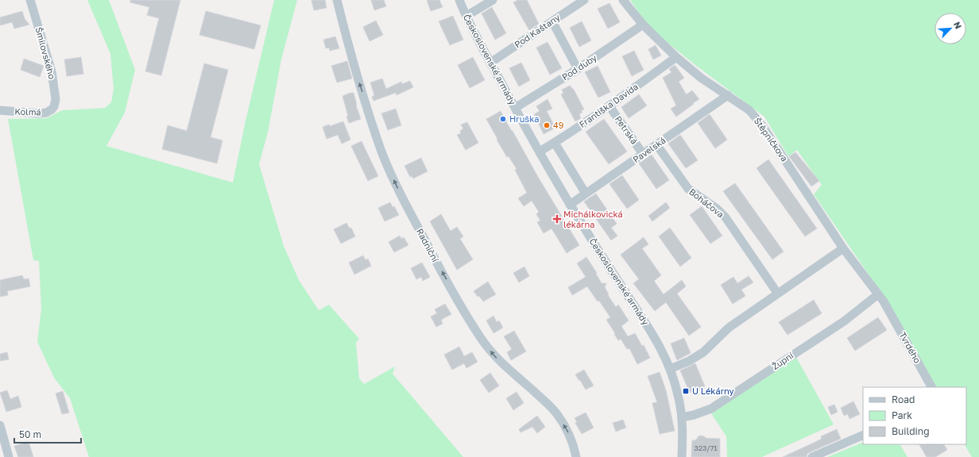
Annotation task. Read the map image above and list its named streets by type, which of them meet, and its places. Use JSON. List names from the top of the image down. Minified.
{"streets":{"street":["Pod Kaštany","Šmilovského","Československé armády","Pod duby","Františka Davida","Kolmá","Petrská","Štěpničkova","Pavelská","Boháčova","Radniční","Tvrdého","Župní"]},"crossings":[["Pod Kaštany","Československé armády"],["Šmilovského","Kolmá"],["Československé armády","Pod duby"],["Československé armády","Františka Davida"],["Československé armády","Pavelská"],["Československé armády","Župní"],["Pod duby","Štěpničkova"],["Františka Davida","Petrská"],["Františka Davida","Štěpničkova"],["Petrská","Pavelská"],["Štěpničkova","Pavelská"],["Štěpničkova","Tvrdého"],["Štěpničkova","Župní"],["Pavelská","Boháčova"]],"one_way":["Radniční"],"places":{"other":["Hruška","49"],"health":["Michálkovická lékárna"],"transit":["U Lékárny"]},"house_numbers":["323/71"],"legend":["Road","Park","Building"],"scale_bar":"50 m","north":"top right"}
